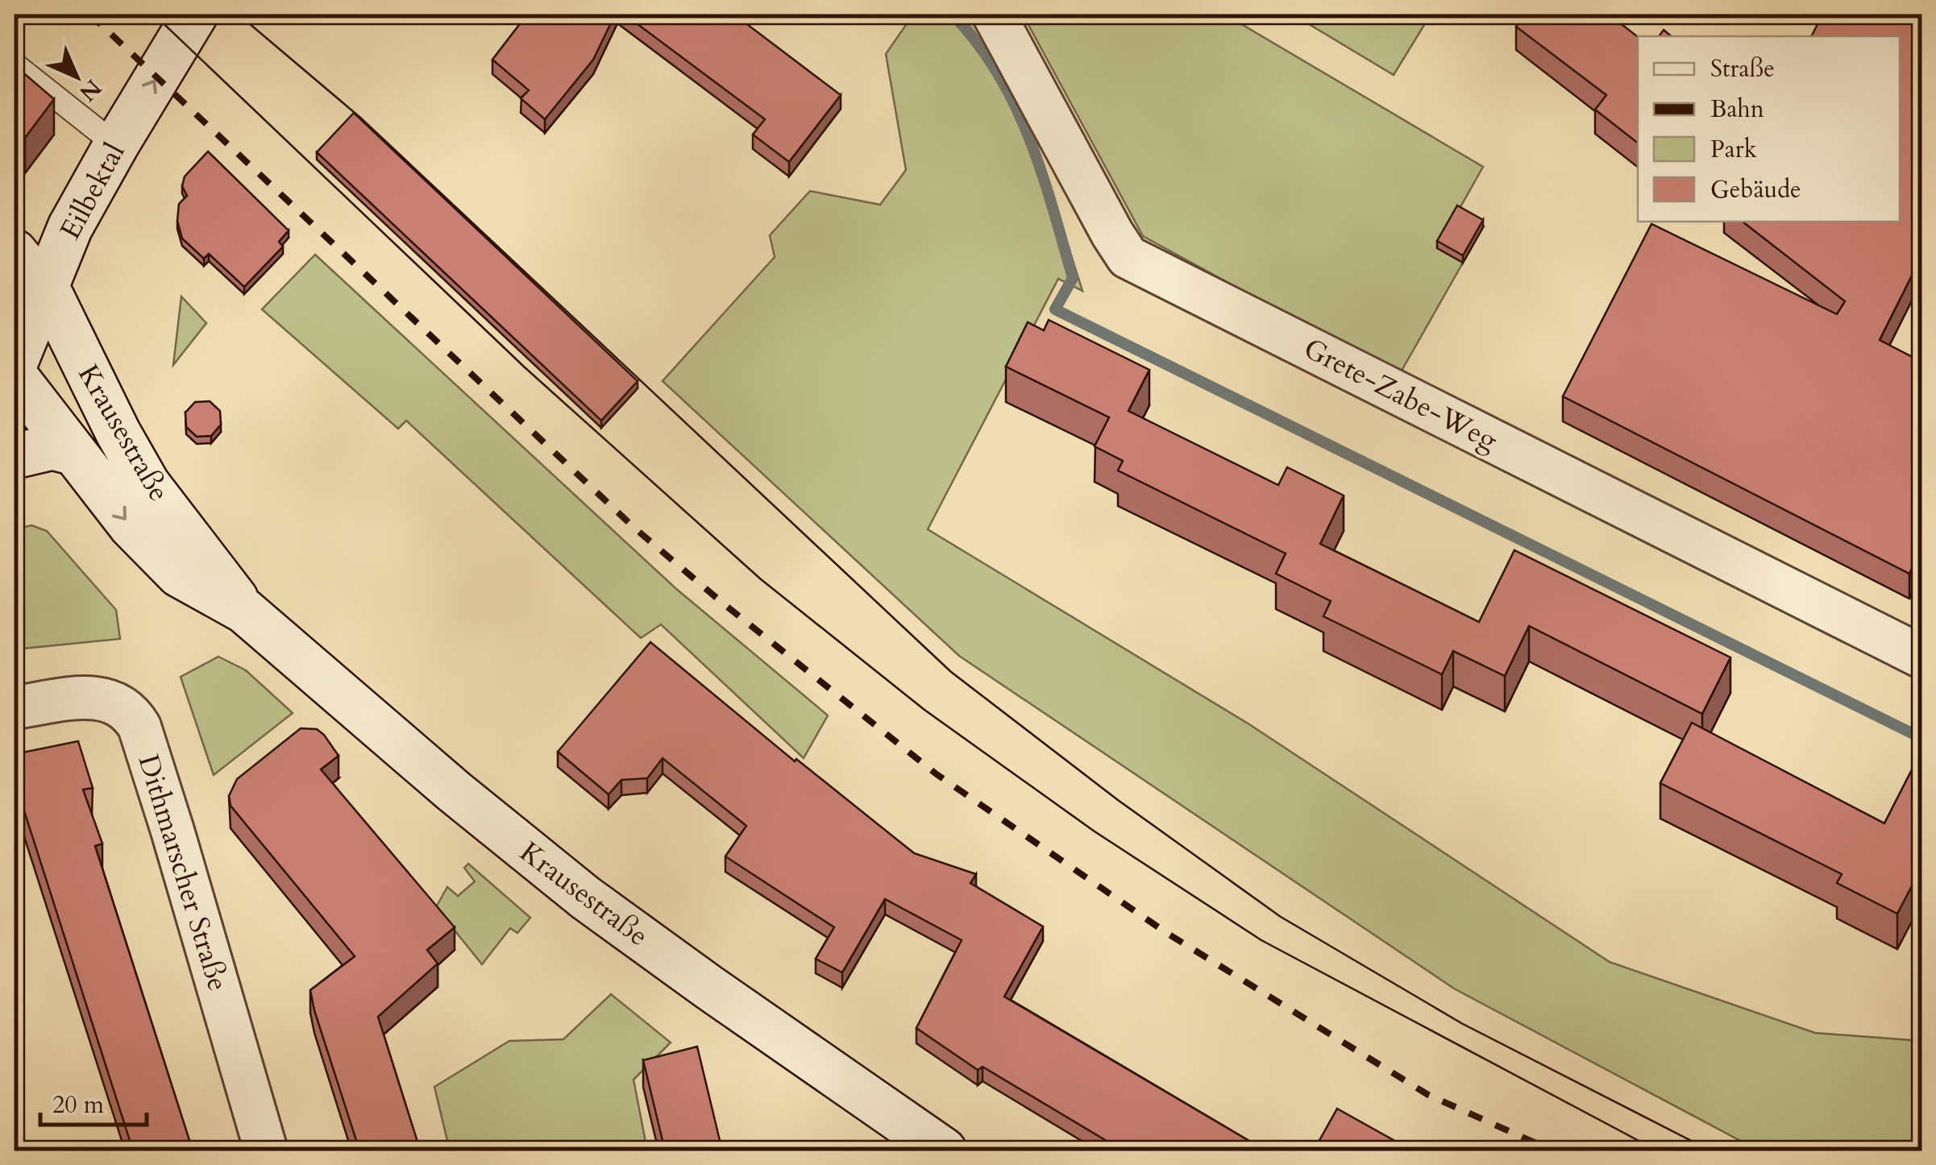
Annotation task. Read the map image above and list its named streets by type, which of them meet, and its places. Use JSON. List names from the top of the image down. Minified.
{"streets":{"main road":["Eilbektal","Krausestraße"],"street":["Grete-Zabe-Weg","Dithmarscher Straße"]},"crossings":[["Eilbektal","Krausestraße"]],"one_way":["Eilbektal"],"legend":["Straße","Bahn","Park","Gebäude"],"scale_bar":"20 m","north":"bottom right"}
